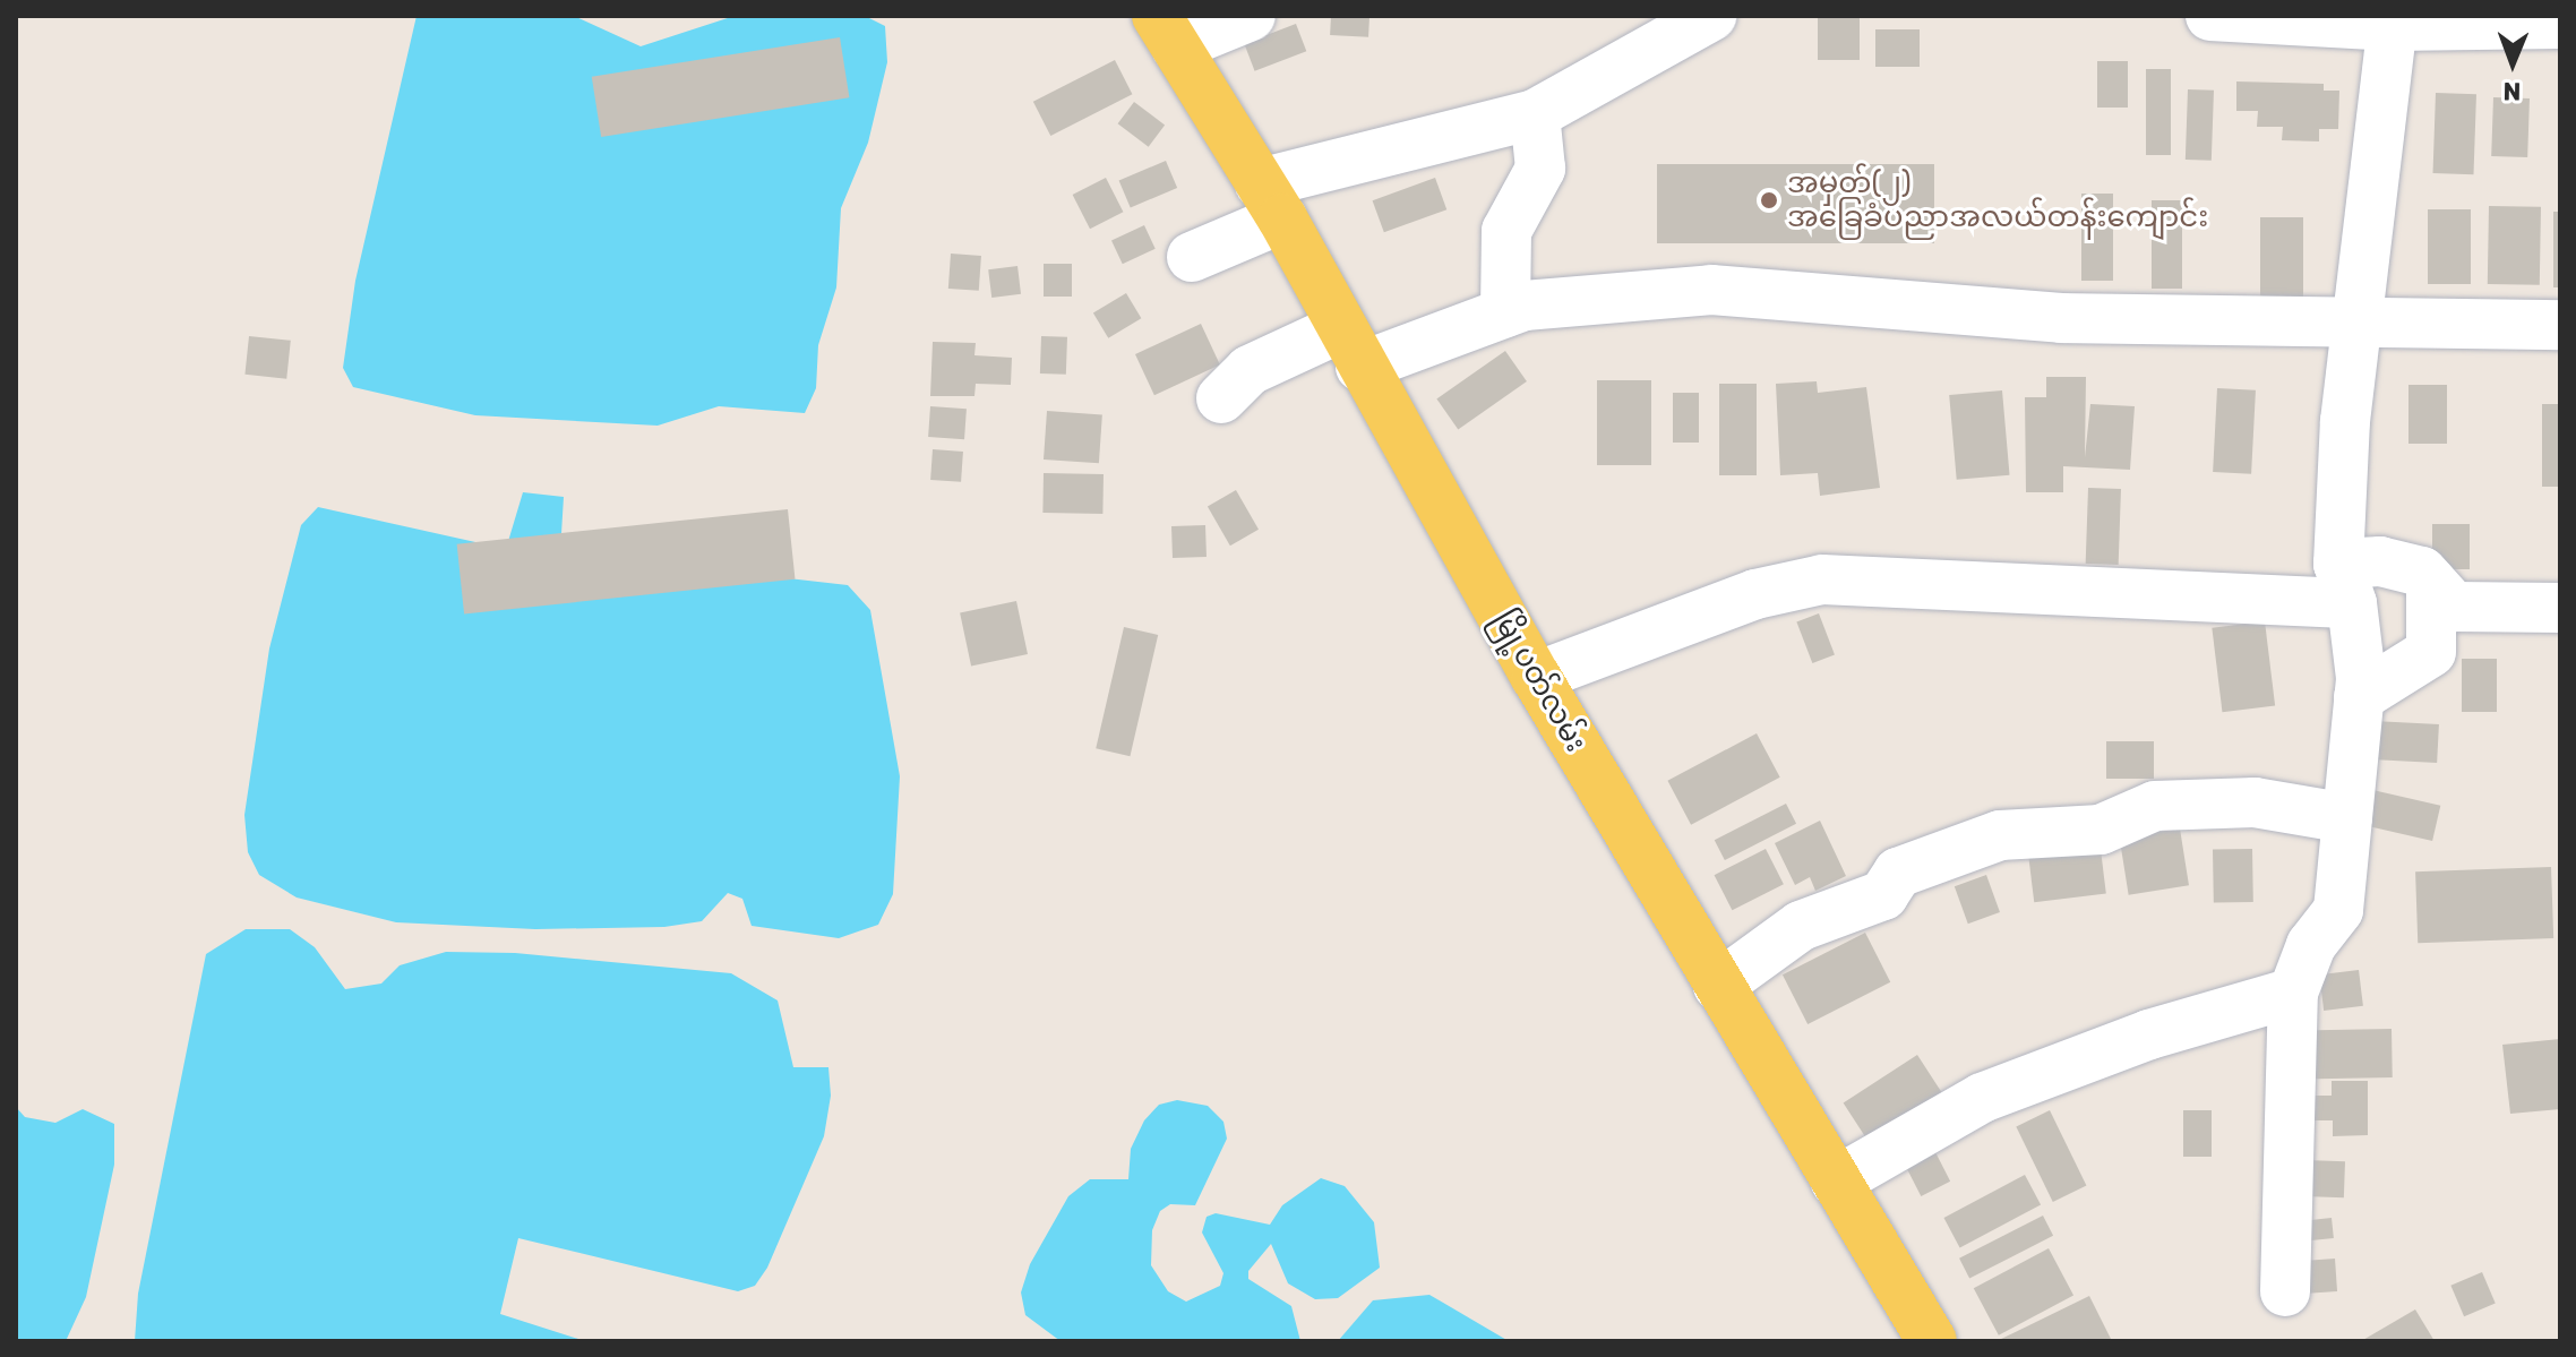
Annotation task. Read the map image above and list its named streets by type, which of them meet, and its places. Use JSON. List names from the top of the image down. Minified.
{"streets":{"main road":["မြို့ပတ်လမ်း"]},"places":["အမှတ်(၂) အခြေခံပညာအလယ်တန်းကျောင်း"],"north":"bottom"}
